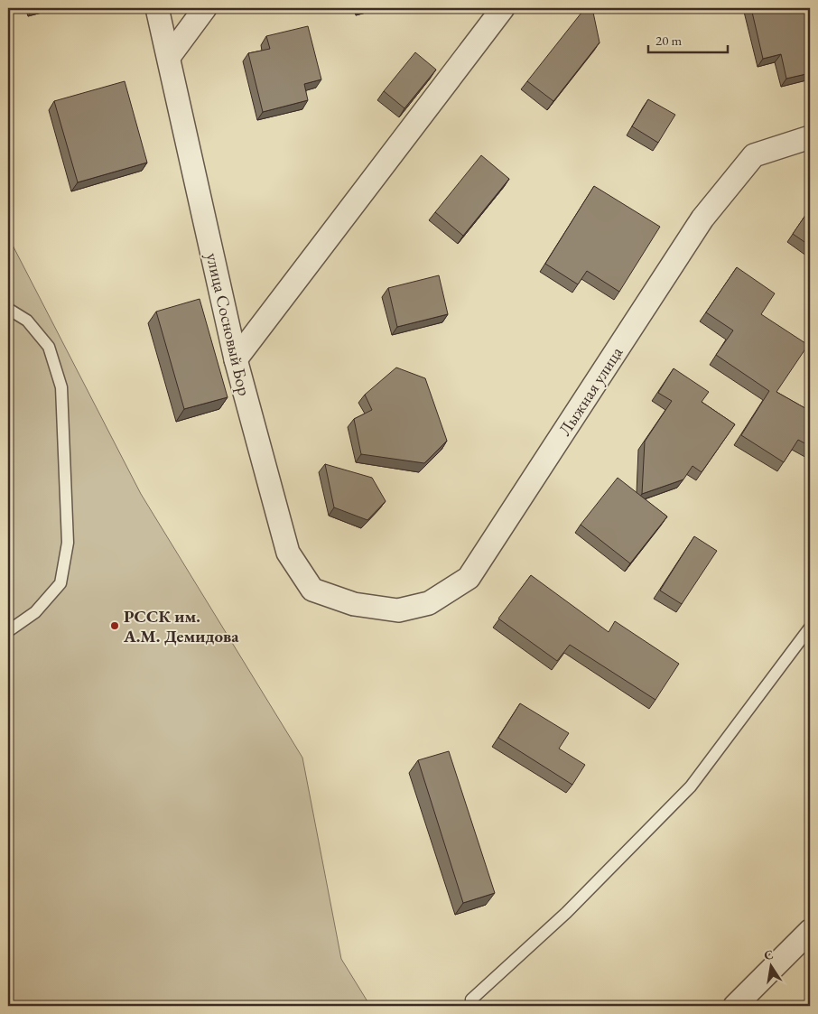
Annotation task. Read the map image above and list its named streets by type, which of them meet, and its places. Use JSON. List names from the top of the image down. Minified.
{"streets":{"street":["улица Сосновый Бор","Лыжная улица"]},"crossings":[["улица Сосновый Бор","Лыжная улица"]],"places":["РССК им. А.М. Демидова"],"scale_bar":"20 m","north":"top"}
